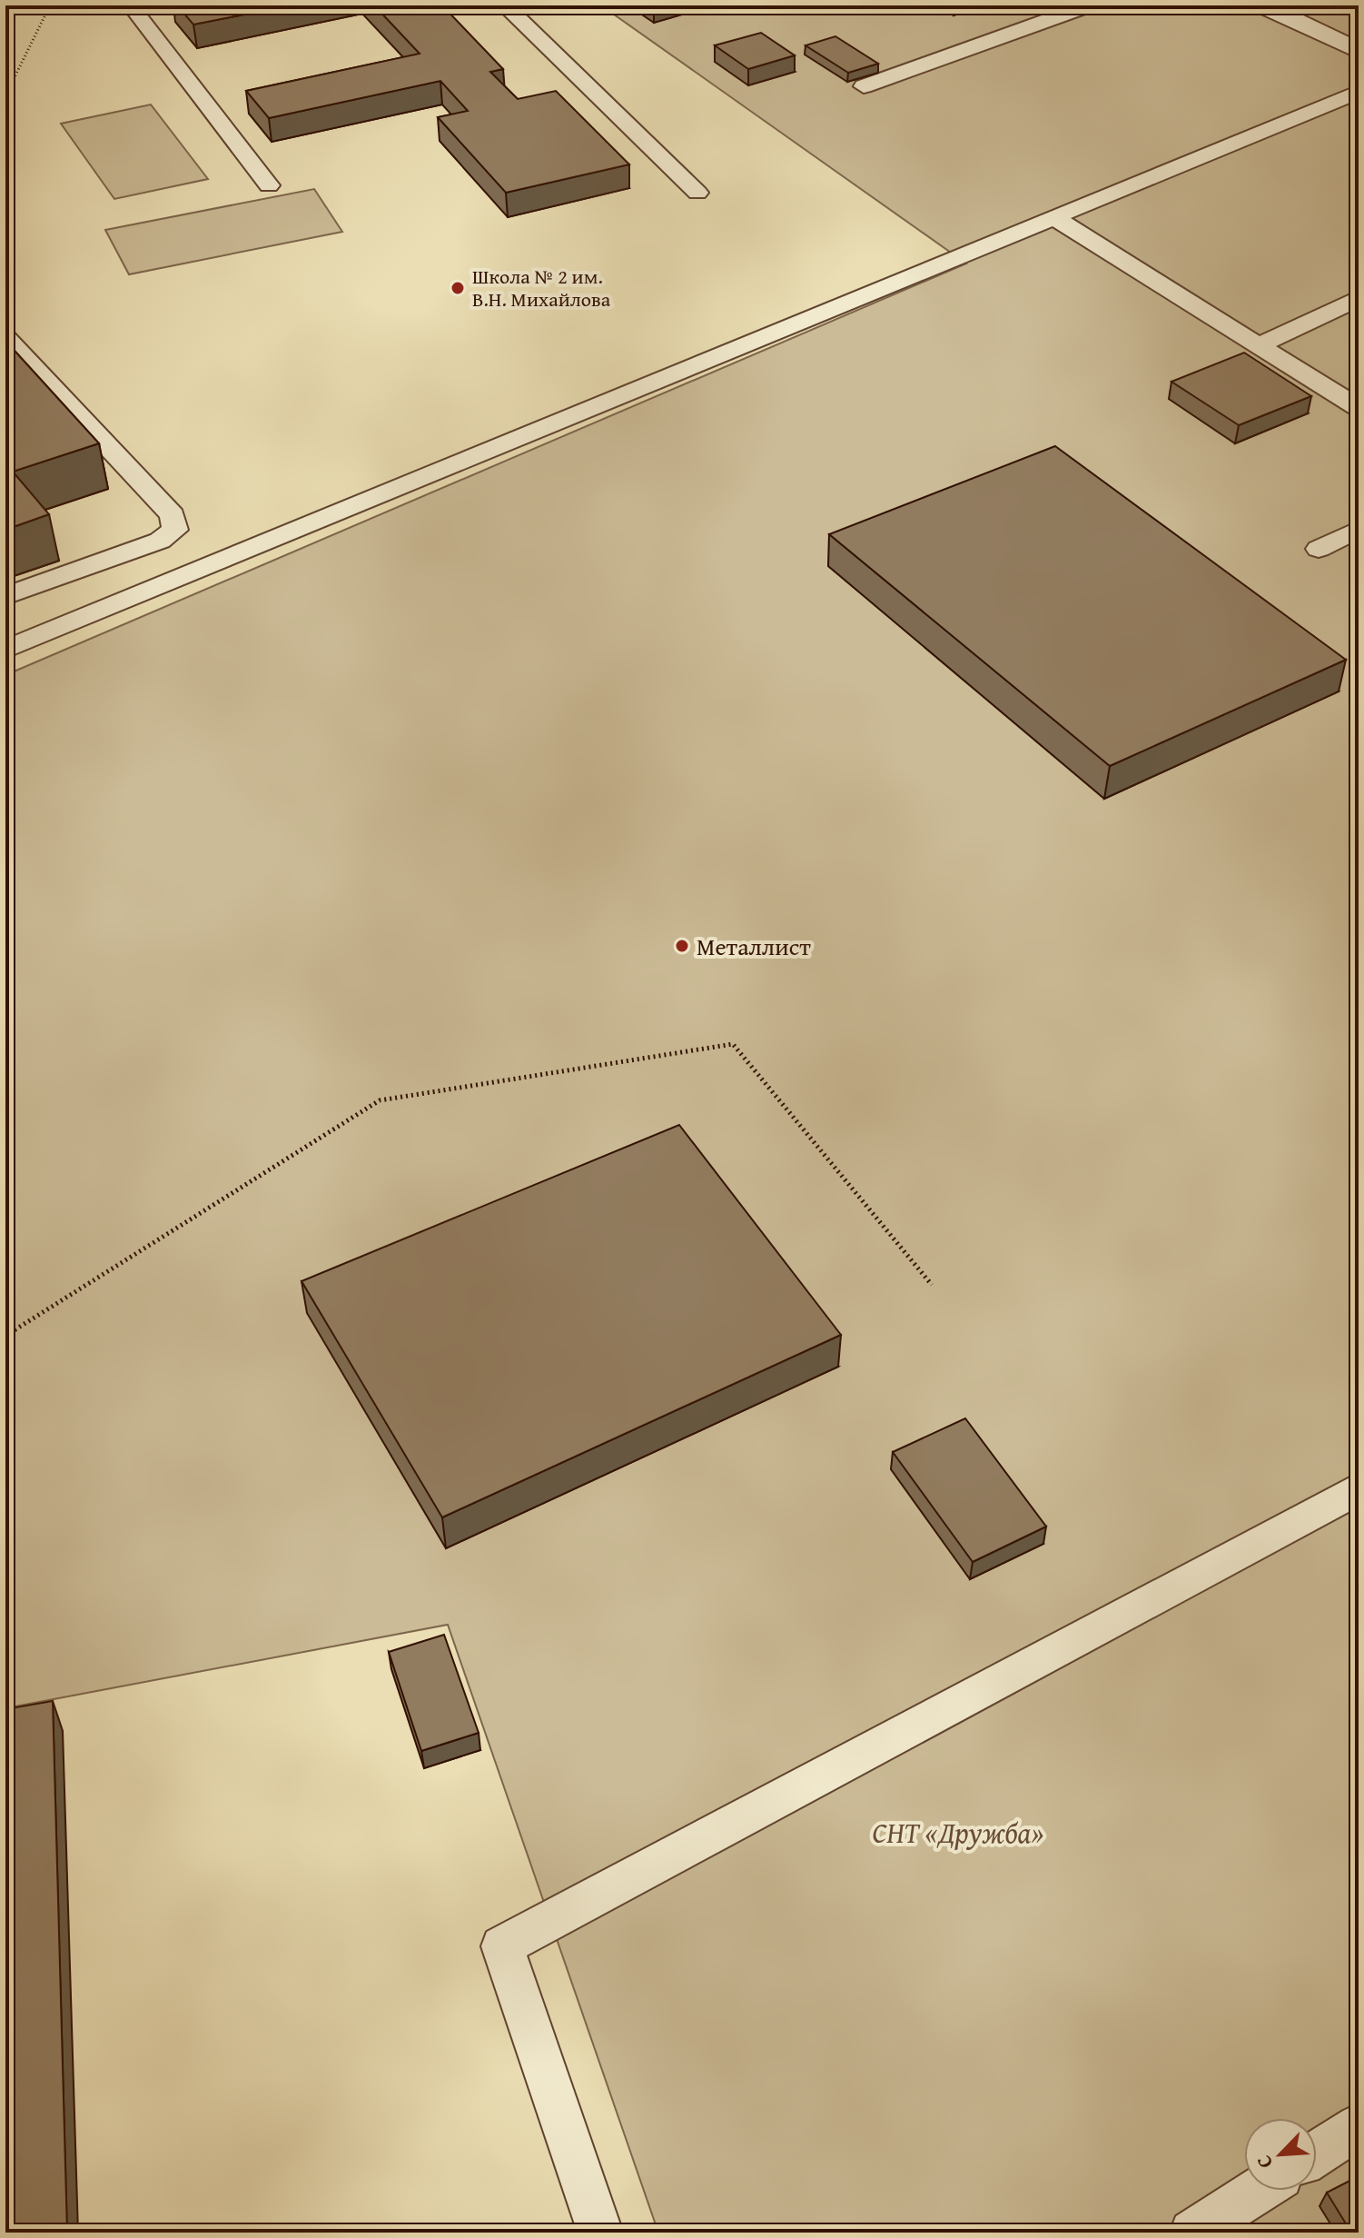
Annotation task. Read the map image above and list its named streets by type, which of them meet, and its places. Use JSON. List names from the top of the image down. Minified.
{"parks":["СНТ «Дружба»"],"places":["Школа № 2 им. В.Н. Михайлова","Металлист"],"north":"bottom left"}
